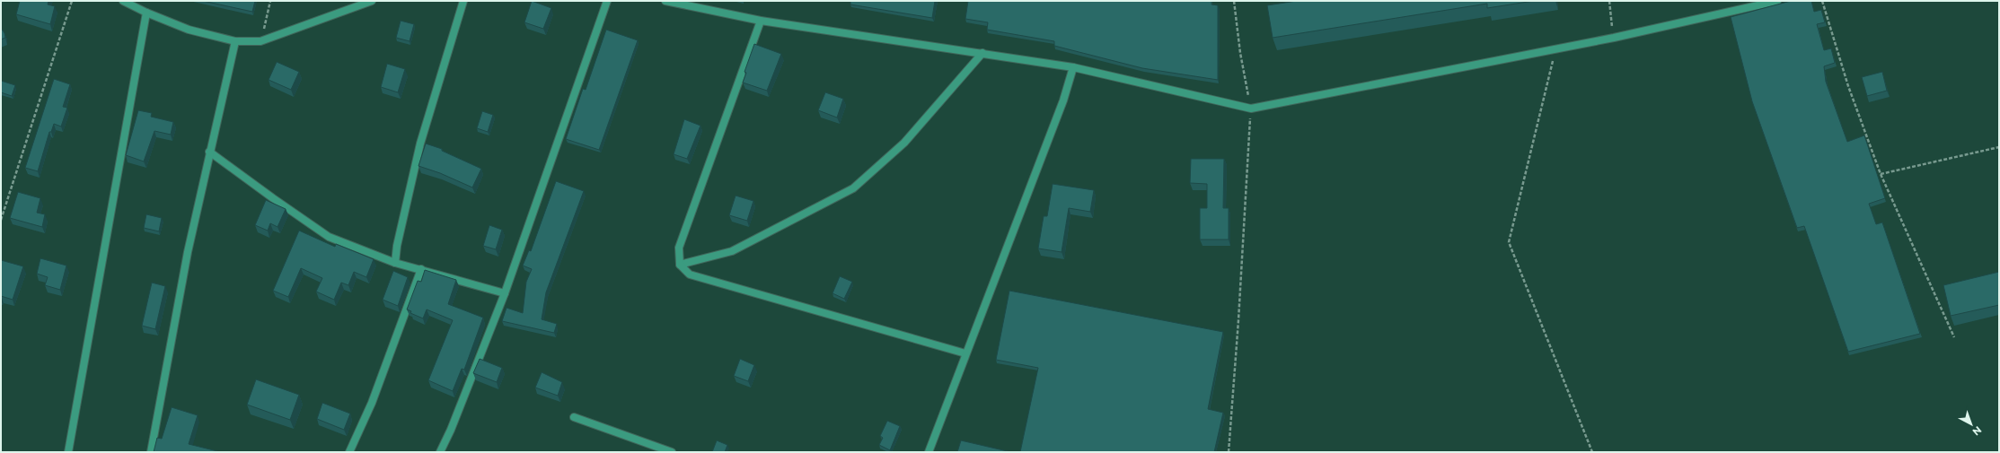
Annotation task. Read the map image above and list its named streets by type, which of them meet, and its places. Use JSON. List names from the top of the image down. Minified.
{"north":"bottom right"}
